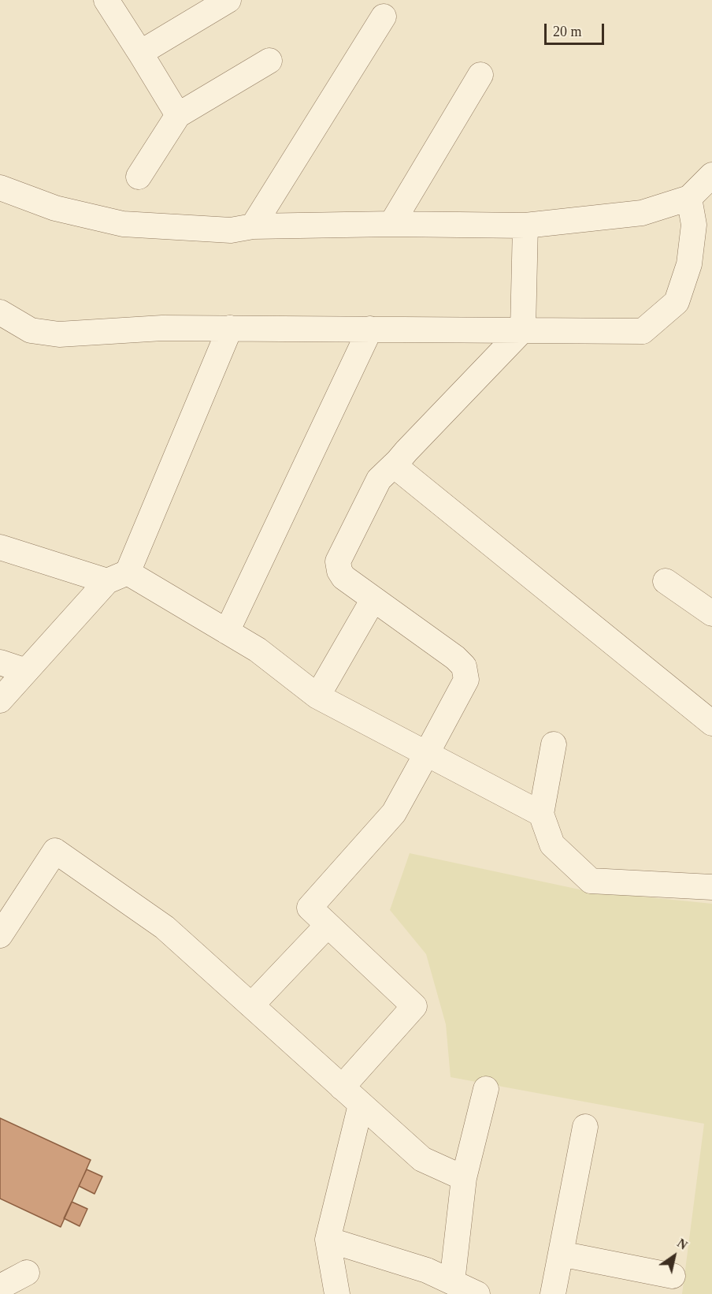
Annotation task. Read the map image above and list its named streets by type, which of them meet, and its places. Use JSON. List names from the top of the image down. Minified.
{"scale_bar":"20 m","north":"top right"}
